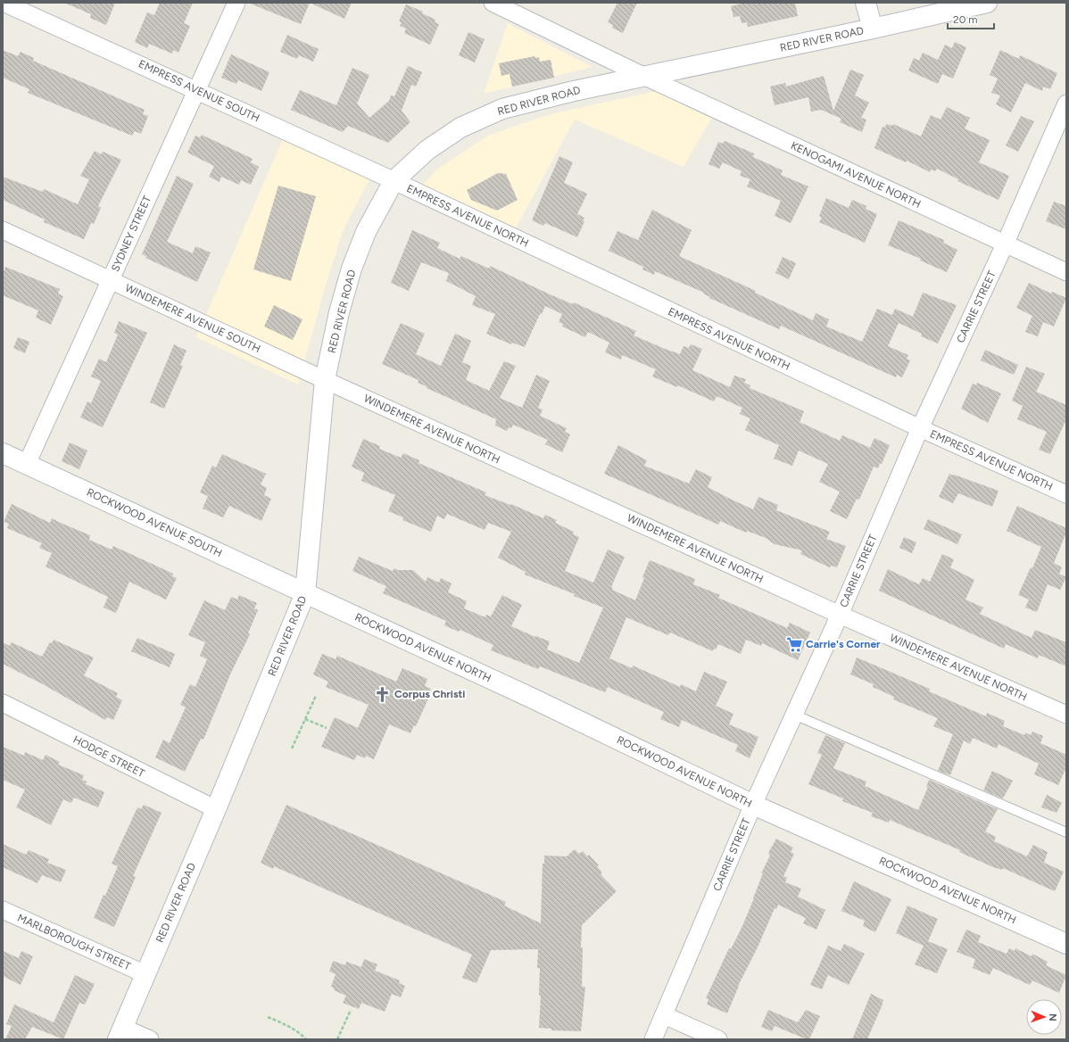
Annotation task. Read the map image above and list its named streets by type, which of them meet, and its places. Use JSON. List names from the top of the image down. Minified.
{"streets":{"main road":["RED RIVER ROAD","ROCKWOOD AVENUE SOUTH","ROCKWOOD AVENUE NORTH"],"street":["EMPRESS AVENUE SOUTH","KENOGAMI AVENUE NORTH","EMPRESS AVENUE NORTH","SYDNEY STREET","CARRIE STREET","WINDEMERE AVENUE SOUTH","WINDEMERE AVENUE NORTH","HODGE STREET","MARLBOROUGH STREET"]},"crossings":[["RED RIVER ROAD","EMPRESS AVENUE SOUTH"],["RED RIVER ROAD","KENOGAMI AVENUE NORTH"],["RED RIVER ROAD","EMPRESS AVENUE NORTH"],["RED RIVER ROAD","WINDEMERE AVENUE SOUTH"],["RED RIVER ROAD","WINDEMERE AVENUE NORTH"],["RED RIVER ROAD","ROCKWOOD AVENUE SOUTH"],["RED RIVER ROAD","ROCKWOOD AVENUE NORTH"],["RED RIVER ROAD","HODGE STREET"],["RED RIVER ROAD","MARLBOROUGH STREET"],["EMPRESS AVENUE SOUTH","EMPRESS AVENUE NORTH"],["EMPRESS AVENUE SOUTH","SYDNEY STREET"],["KENOGAMI AVENUE NORTH","CARRIE STREET"],["EMPRESS AVENUE NORTH","CARRIE STREET"],["SYDNEY STREET","WINDEMERE AVENUE SOUTH"],["SYDNEY STREET","ROCKWOOD AVENUE SOUTH"],["CARRIE STREET","WINDEMERE AVENUE NORTH"],["CARRIE STREET","ROCKWOOD AVENUE NORTH"],["WINDEMERE AVENUE SOUTH","WINDEMERE AVENUE NORTH"],["ROCKWOOD AVENUE SOUTH","ROCKWOOD AVENUE NORTH"]],"places":{"supermarket":["Carrie's Corner"],"church":["Corpus Christi"]},"scale_bar":"20 m","north":"right"}
